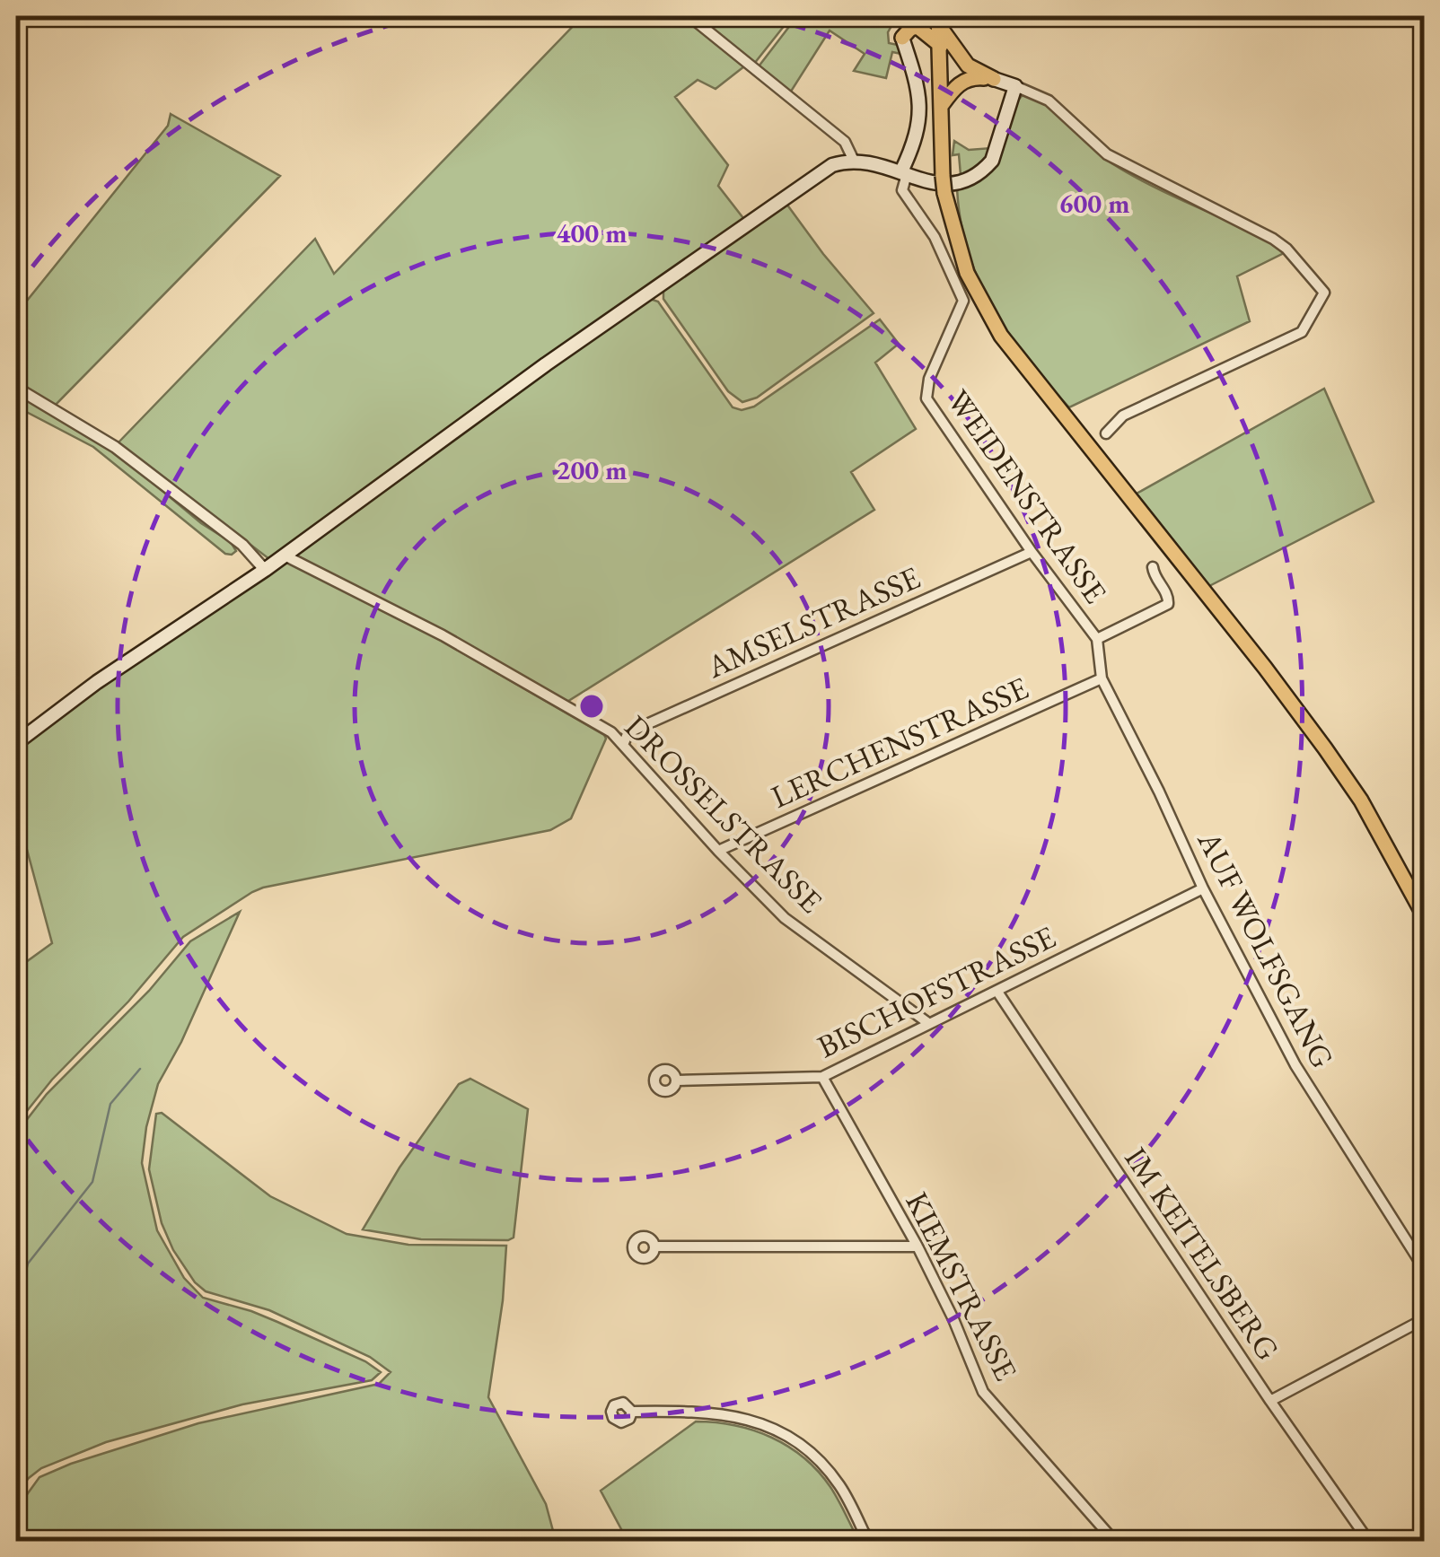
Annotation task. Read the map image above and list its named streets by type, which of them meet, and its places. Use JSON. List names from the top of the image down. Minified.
{"streets":{"street":["WEIDENSTRASSE","AMSELSTRASSE","LERCHENSTRASSE","DROSSELSTRASSE","AUF WOLFSGANG","BISCHOFSTRASSE","IM KEITELSBERG","KIEMSTRASSE"]},"crossings":[["WEIDENSTRASSE","AMSELSTRASSE"],["WEIDENSTRASSE","AUF WOLFSGANG"],["AMSELSTRASSE","DROSSELSTRASSE"],["LERCHENSTRASSE","DROSSELSTRASSE"],["LERCHENSTRASSE","AUF WOLFSGANG"],["DROSSELSTRASSE","BISCHOFSTRASSE"],["AUF WOLFSGANG","BISCHOFSTRASSE"],["BISCHOFSTRASSE","IM KEITELSBERG"],["BISCHOFSTRASSE","KIEMSTRASSE"]],"rings":["600 m","400 m","200 m"]}
